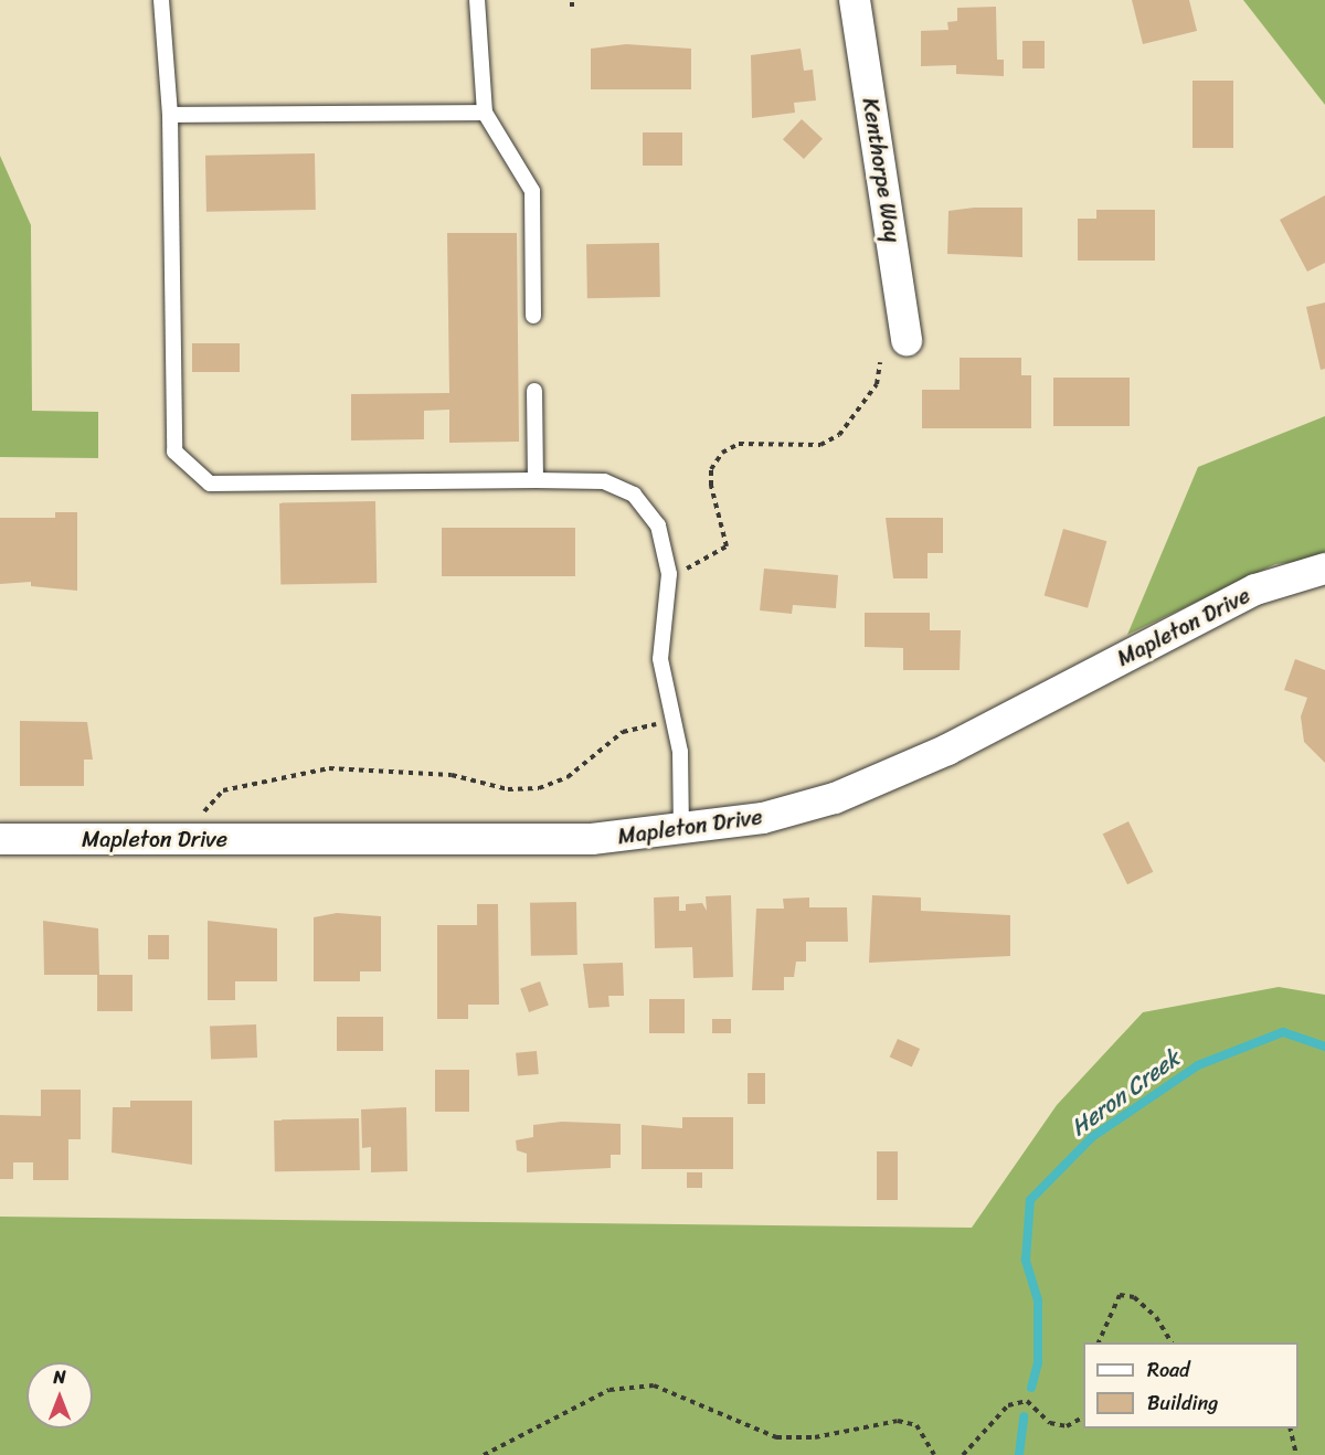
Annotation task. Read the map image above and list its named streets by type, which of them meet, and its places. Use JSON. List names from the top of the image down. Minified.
{"streets":{"street":["Kenthorpe Way","Mapleton Drive"]},"water":["Heron Creek"],"legend":["Road","Building"],"north":"top"}
